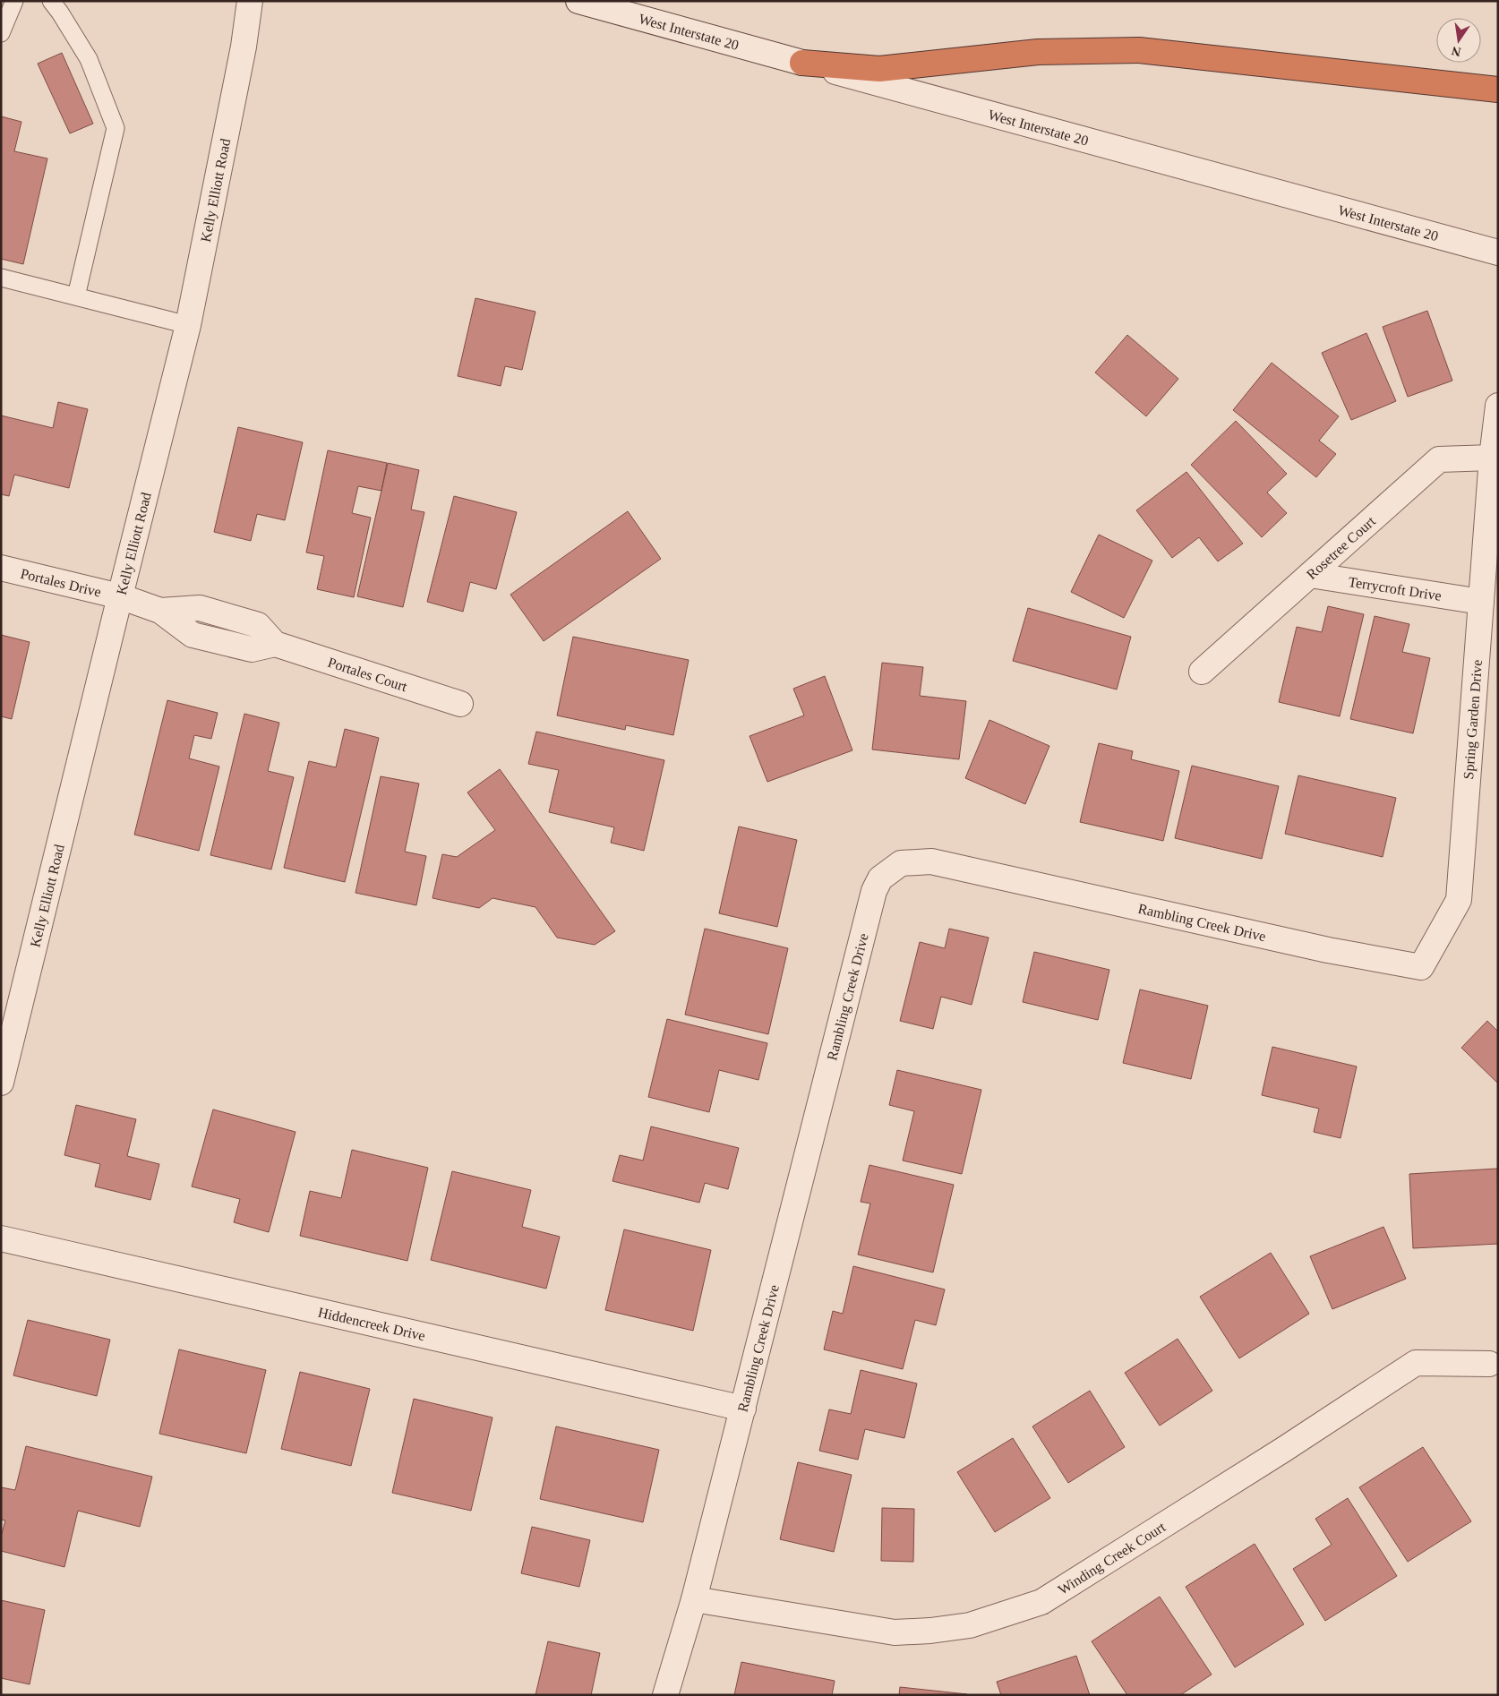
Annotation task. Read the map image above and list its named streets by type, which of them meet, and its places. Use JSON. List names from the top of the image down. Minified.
{"streets":{"street":["West Interstate 20","Kelly Elliott Road","Rosetree Court","Portales Drive","Terrycroft Drive","Portales Court","Spring Garden Drive","Rambling Creek Drive","Hiddencreek Drive","Winding Creek Court"]},"crossings":[["Kelly Elliott Road","Portales Drive"],["Kelly Elliott Road","Portales Court"],["Rosetree Court","Terrycroft Drive"],["Rosetree Court","Spring Garden Drive"],["Portales Drive","Portales Court"],["Terrycroft Drive","Spring Garden Drive"],["Spring Garden Drive","Rambling Creek Drive"],["Rambling Creek Drive","Hiddencreek Drive"],["Rambling Creek Drive","Winding Creek Court"]],"north":"bottom"}
